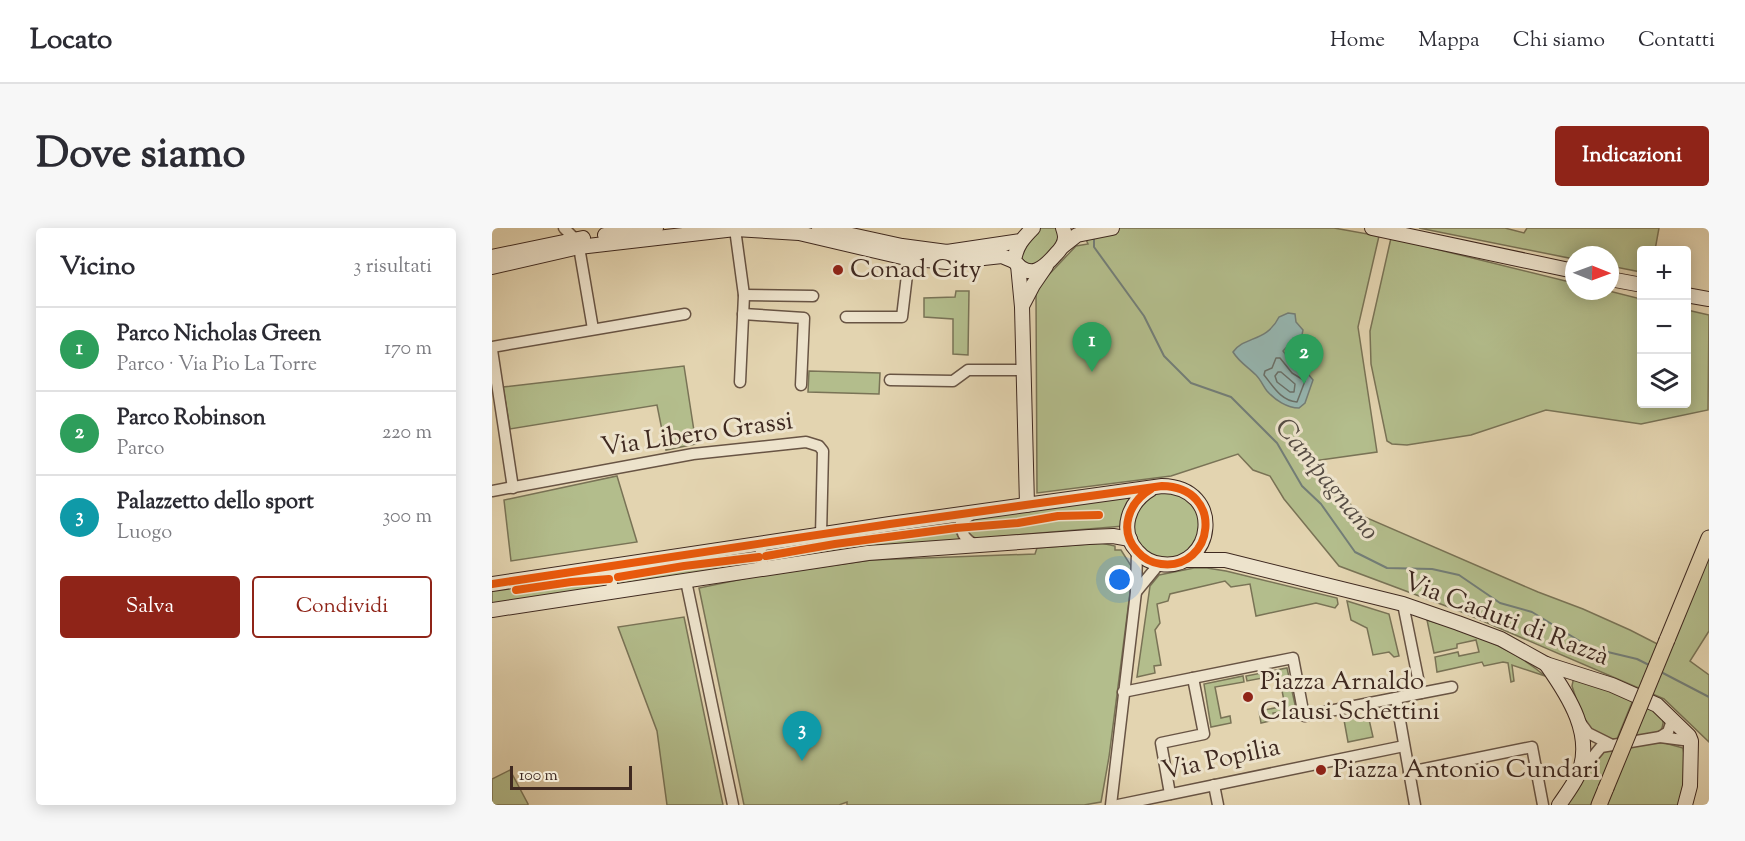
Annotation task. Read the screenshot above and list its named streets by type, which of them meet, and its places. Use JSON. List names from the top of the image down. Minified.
{"streets":{"street":["Via Libero Grassi","Via Caduti di Razzà","Via Popilia"]},"water":["Campagnano"],"places":["Conad City","Piazza Arnaldo Clausi Schettini","Piazza Antonio Cundari"],"scale_bar":"100 m","north":"right","page":{"header":"Locato","nav":["Home","Mappa","Chi siamo","Contatti"],"title":"Dove siamo","buttons":["Indicazioni",["Salva","Condividi"]],"heading":["Vicino","3 risultati"],"map_buttons":["+","−"],"list":[{"mark":"1","name":"Parco Nicholas Green","note":"Parco · Via Pio La Torre","value":"170 m"},{"mark":"2","name":"Parco Robinson","note":"Parco","value":"220 m"},{"mark":"3","name":"Palazzetto dello sport","note":"Luogo","value":"300 m"}],"pins":["1","2","3"],"scale":"100 m"}}
